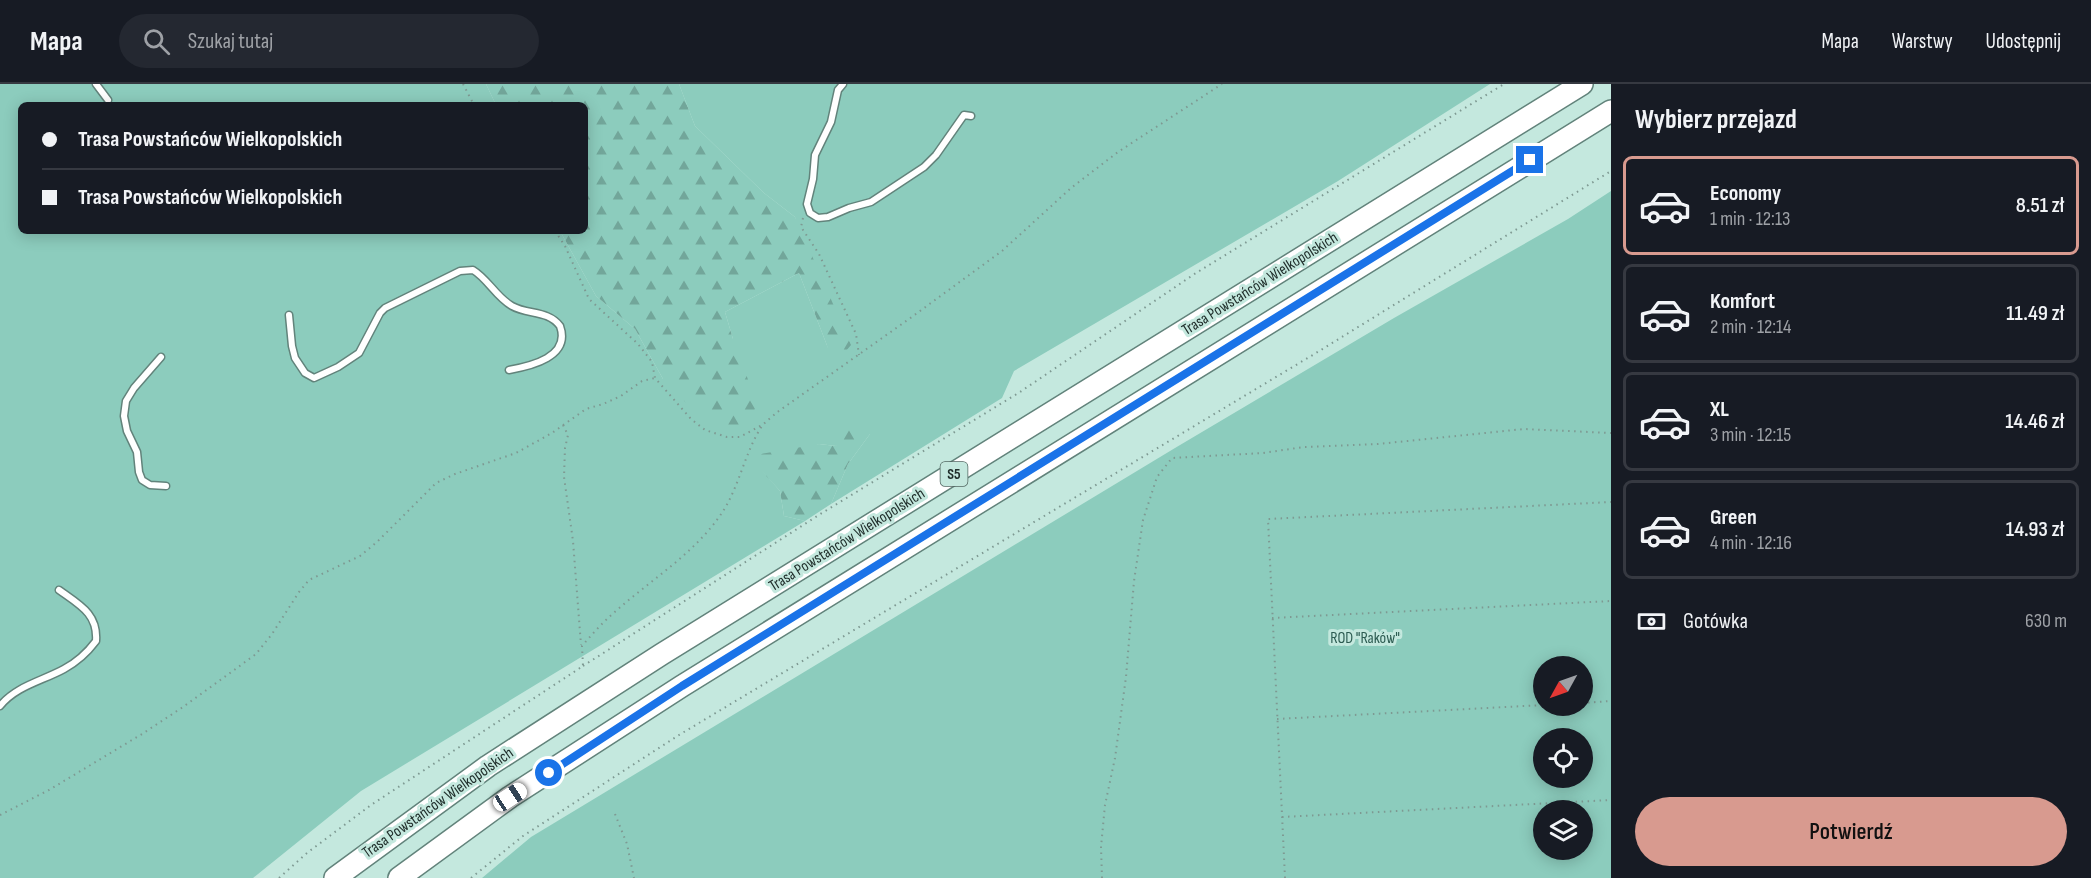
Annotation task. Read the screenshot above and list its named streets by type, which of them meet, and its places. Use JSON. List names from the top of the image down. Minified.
{"streets":{"highway":["Trasa Powstańców Wielkopolskich","S5"]},"parks":["ROD \"Raków\""],"north":"bottom left","page":{"header":"Mapa","search":"Szukaj tutaj","nav":["Mapa","Warstwy","Udostępnij"],"heading":"Wybierz przejazd","banner":["Trasa Powstańców Wielkopolskich","Trasa Powstańców Wielkopolskich"],"list":[{"name":"Economy","note":"1 min · 12:13","value":"8.51 zł"},{"name":"Komfort","note":"2 min · 12:14","value":"11.49 zł"},{"name":"XL","note":"3 min · 12:15","value":"14.46 zł"},{"name":"Green","note":"4 min · 12:16","value":"14.93 zł"}],"pay":["Gotówka","630 m"],"buttons":"Potwierdź"}}
